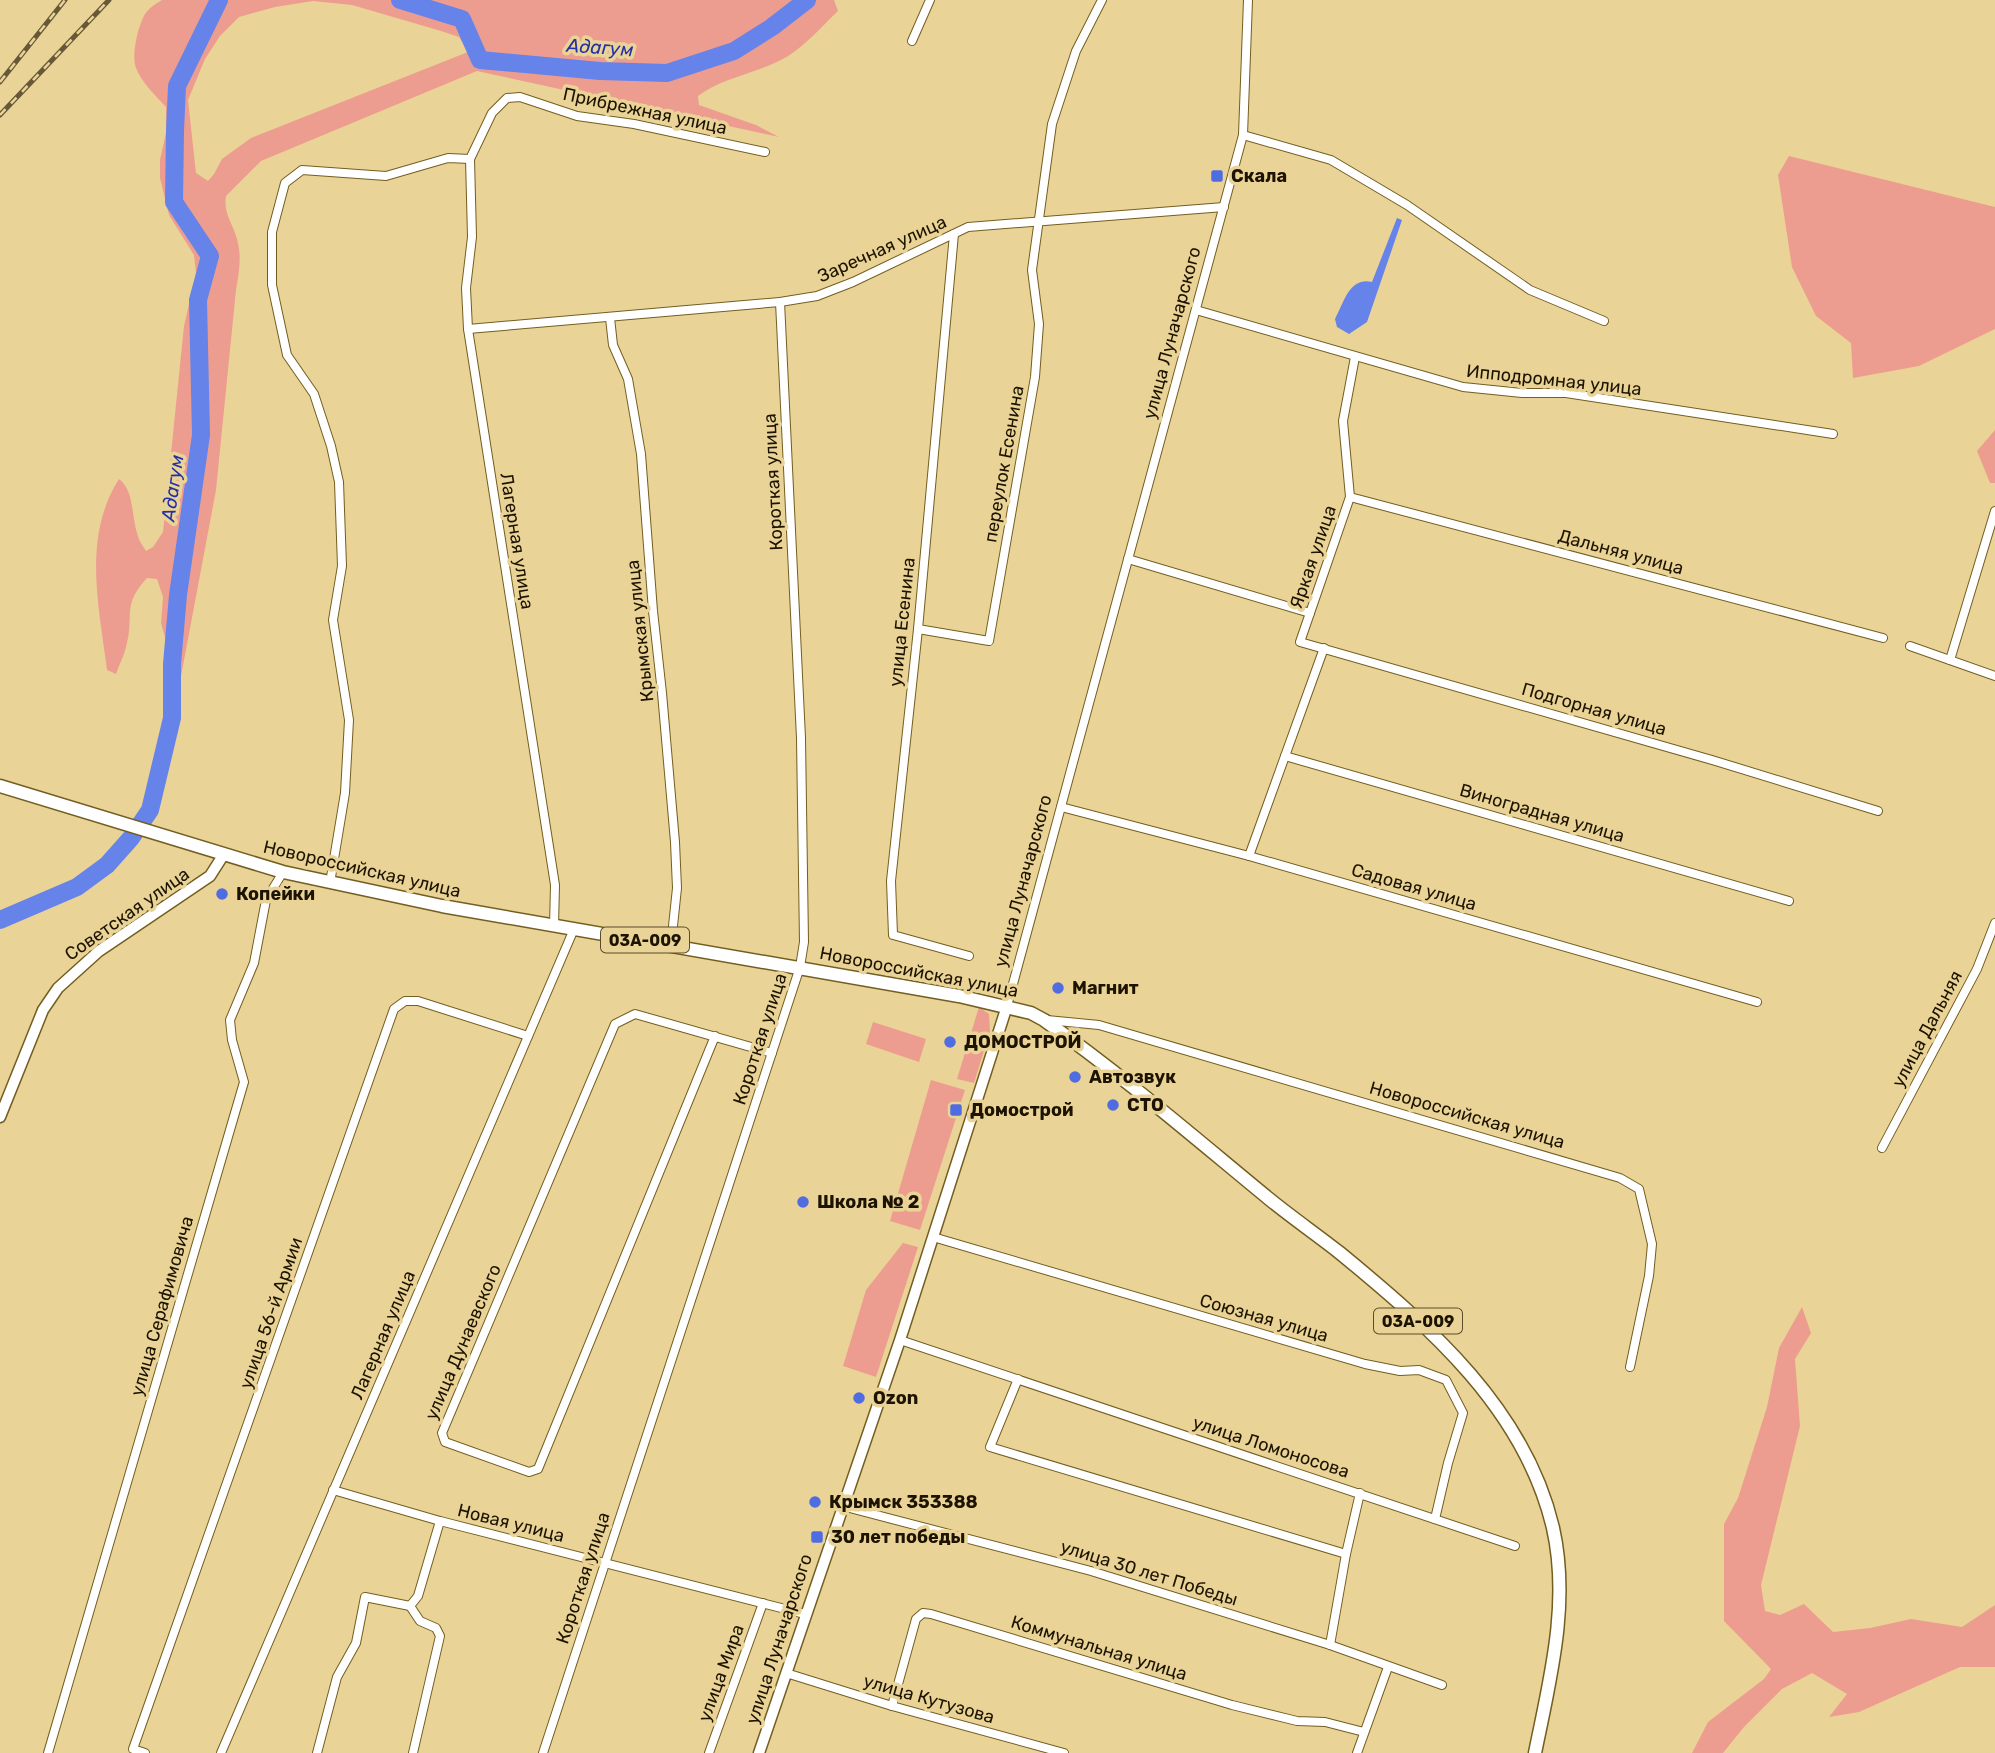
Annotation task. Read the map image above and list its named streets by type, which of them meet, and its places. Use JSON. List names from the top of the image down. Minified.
{"streets":{"main road":["улица Луначарского","Новороссийская улица","Советская улица","03А-009"],"street":["Прибрежная улица","Заречная улица","Ипподромная улица","переулок Есенина","Короткая улица","Лагерная улица","Дальняя улица","Яркая улица","улица Есенина","Крымская улица","Подгорная улица","Виноградная улица","Садовая улица","улица Дальняя","улица Серафимовича","улица 56-й Армии","Союзная улица","улица Дунаевского","улица Ломоносова","Новая улица","улица 30 лет Победы","Коммунальная улица","улица Мира","улица Кутузова"]},"crossings":[["Прибрежная улица","Лагерная улица"],["Заречная улица","улица Луначарского"],["Заречная улица","переулок Есенина"],["Заречная улица","Короткая улица"],["Заречная улица","Лагерная улица"],["Заречная улица","улица Есенина"],["Заречная улица","Крымская улица"],["улица Луначарского","Ипподромная улица"],["улица Луначарского","Новороссийская улица"],["улица Луначарского","Садовая улица"],["улица Луначарского","Союзная улица"],["улица Луначарского","улица Ломоносова"],["улица Луначарского","Новая улица"],["улица Луначарского","улица 30 лет Победы"],["улица Луначарского","улица Кутузова"],["Ипподромная улица","Яркая улица"],["переулок Есенина","улица Есенина"],["Короткая улица","Новороссийская улица"],["Короткая улица","Новая улица"],["Лагерная улица","Новороссийская улица"],["Лагерная улица","улица 56-й Армии"],["Лагерная улица","Новая улица"],["Дальняя улица","Яркая улица"],["Яркая улица","Подгорная улица"],["Крымская улица","Новороссийская улица"],["Новороссийская улица","Советская улица"],["Новороссийская улица","03А-009"],["Новороссийская улица","улица Серафимовича"],["Союзная улица","улица Ломоносова"],["Новая улица","улица Мира"],["Коммунальная улица","улица Кутузова"]],"water":["Адагум"],"places":{"transit":["Скала","Домострой","30 лет победы"],"other":["Копейки","Магнит","ДОМОСТРОЙ","Автозвук","СТО","Школа № 2","Ozon","Крымск 353388"]}}
